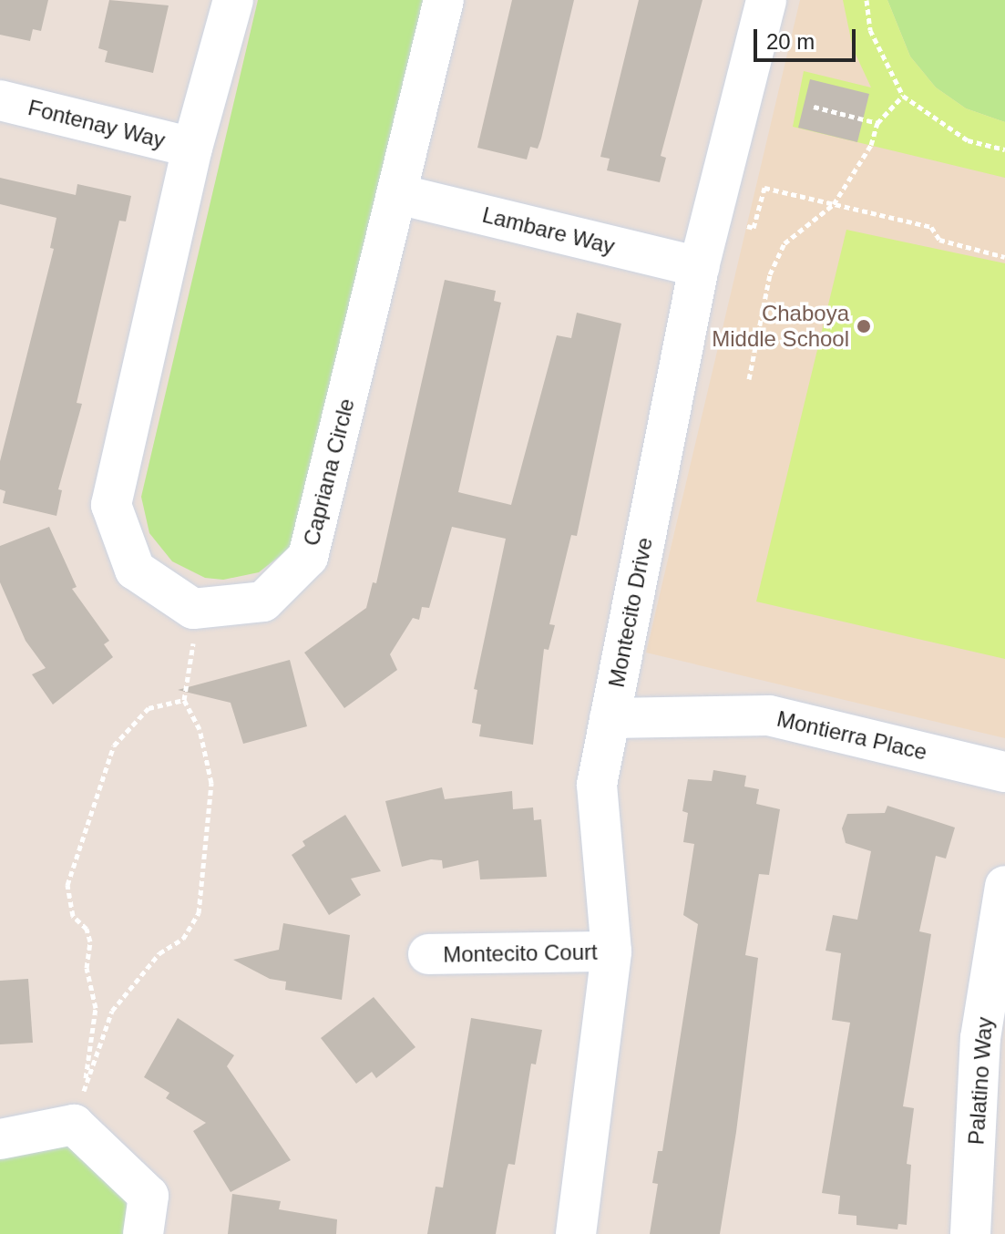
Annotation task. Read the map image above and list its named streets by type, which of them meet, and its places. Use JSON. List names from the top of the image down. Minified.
{"streets":{"street":["Fontenay Way","Lambare Way","Capriana Circle","Montecito Drive","Montierra Place","Montecito Court","Palatino Way"]},"crossings":[["Fontenay Way","Capriana Circle"],["Lambare Way","Capriana Circle"],["Lambare Way","Montecito Drive"],["Montecito Drive","Montierra Place"],["Montecito Drive","Montecito Court"]],"places":["Chaboya Middle School"],"scale_bar":"20 m"}
